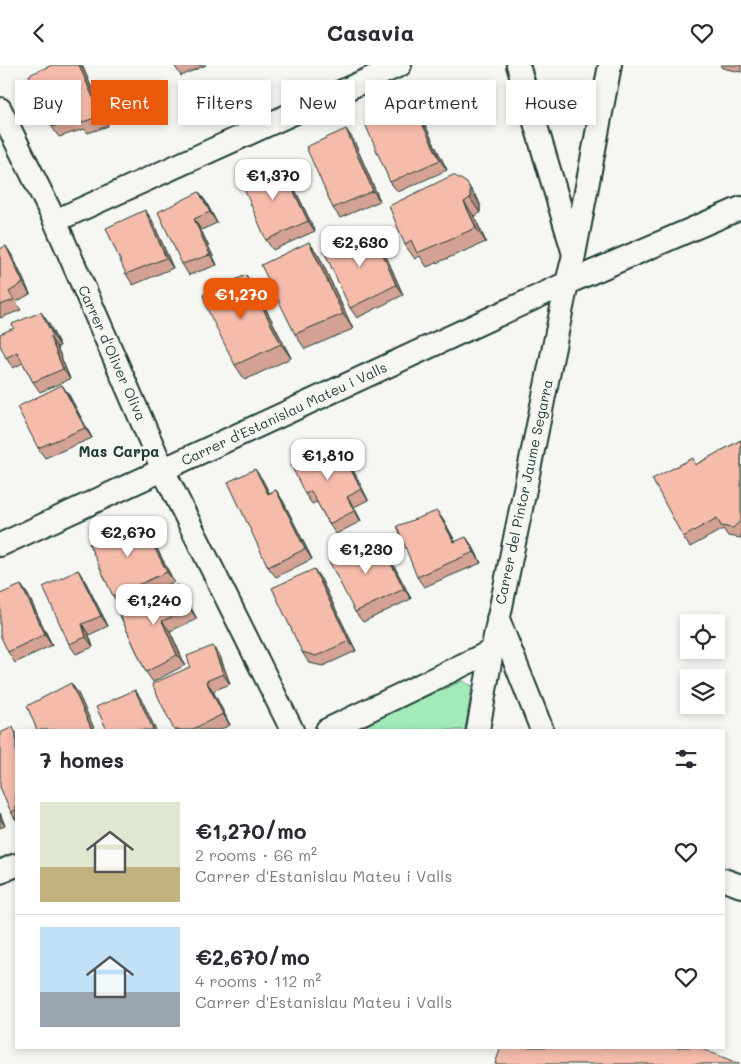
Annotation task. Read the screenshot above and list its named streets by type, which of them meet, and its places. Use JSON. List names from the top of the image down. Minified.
{"streets":{"street":["Carrer d'Oliver Oliva","Carrer d'Estanislau Mateu i Valls","Carrer del Pintor Jaume Segarra"]},"crossings":[["Carrer d'Oliver Oliva","Carrer d'Estanislau Mateu i Valls"],["Carrer d'Estanislau Mateu i Valls","Carrer del Pintor Jaume Segarra"]],"districts":["Mas Carpa"],"page":{"header":"Casavia","chip":["Buy","Rent","Filters","New","Apartment","House"],"price":["€1,370","€2,630","€1,270","€1,810","€2,670","€1,230","€1,240"],"heading":"7 homes","list":[{"name":"€1,270/mo","note":"2 rooms · 66 m² · Carrer d'Estanislau Mateu i Valls"},{"name":"€2,670/mo","note":"4 rooms · 112 m² · Carrer d'Estanislau Mateu i Valls"}]}}
